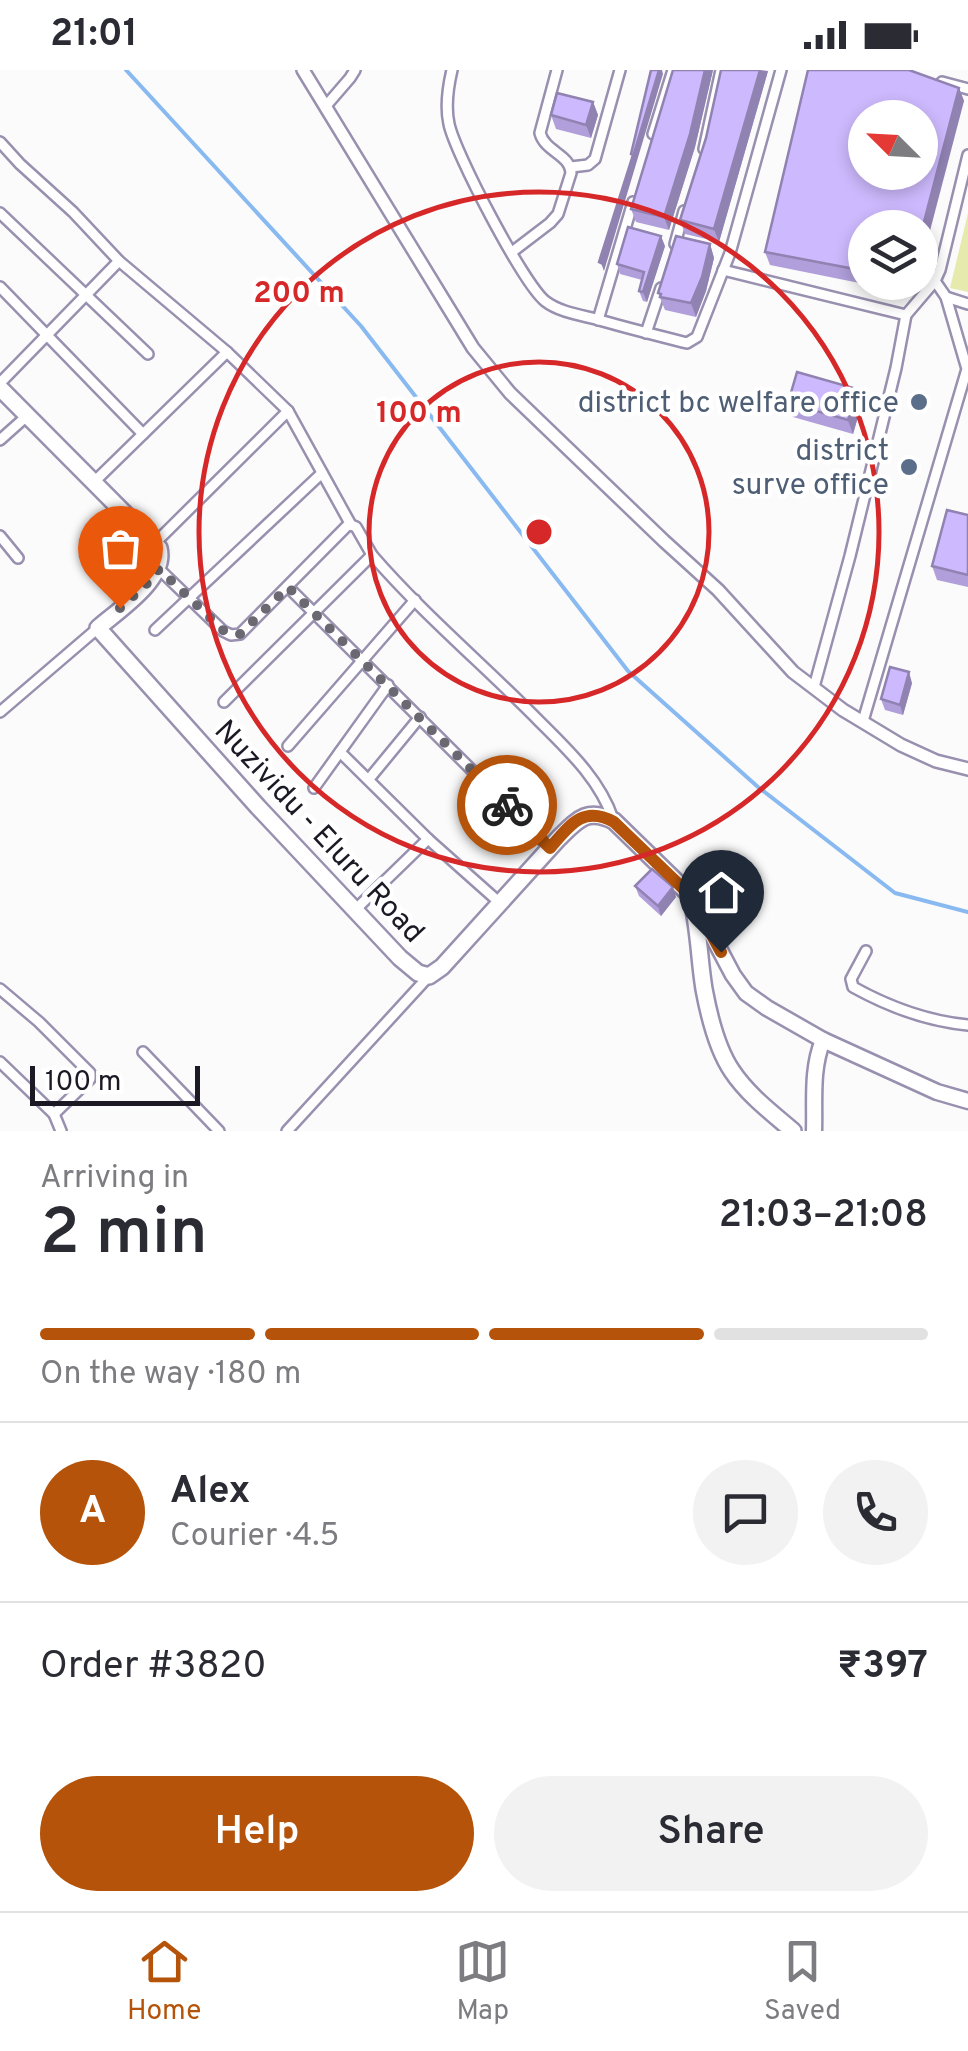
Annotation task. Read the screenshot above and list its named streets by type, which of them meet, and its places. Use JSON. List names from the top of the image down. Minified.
{"streets":{"main road":["Nuzividu - Eluru Road"]},"places":["district bc welfare office","district surve office"],"scale_bar":"100 m","north":"top left","page":{"status":"21:01","scale":"100 m","heading":["2 min","Arriving in","21:03–21:08"],"panel":["Alex","Courier · 4.5","Order #3820","₹397"],"bar":"On the way · 180 m","round":"A","buttons":["Help","Share"],"tabs":["Home","Map","Saved"]},"rings":["200 m","100 m"]}
